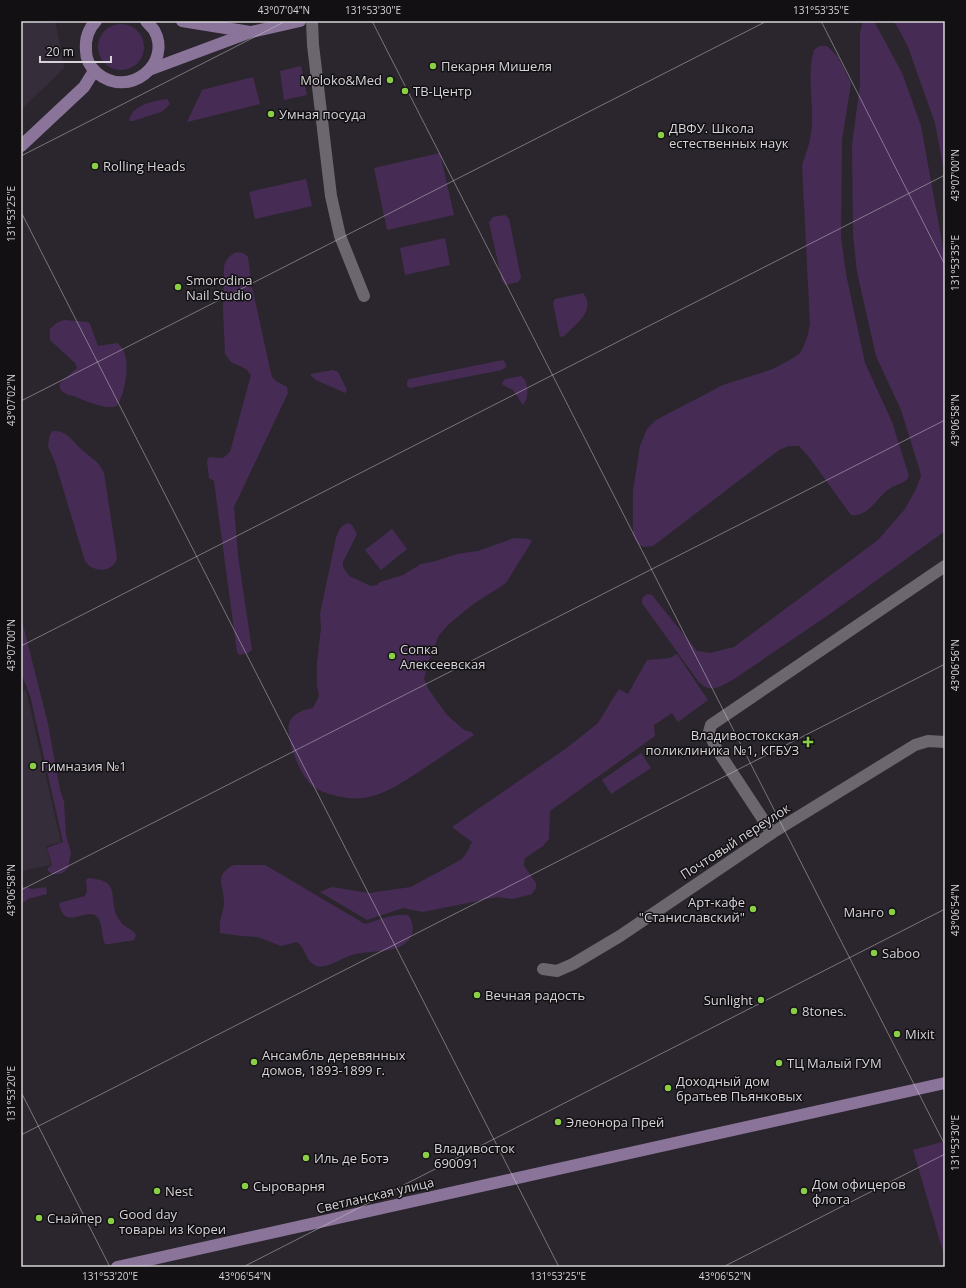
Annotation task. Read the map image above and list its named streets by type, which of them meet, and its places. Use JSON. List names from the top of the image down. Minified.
{"streets":{"main road":["Светланская улица"],"street":["Почтовый переулок"]},"places":{"other":["Пекарня Мишеля","Moloko&Med","ТВ-Центр","Умная посуда","ДВФУ. Школа естественных наук","Rolling Heads","Smorodina Nail Studio","Сопка Алексеевская","Гимназия №1","Арт-кафе \"Станиславский\"","Манго","Saboo","Вечная радость","Sunlight","8tones.","Mixit","Ансамбль деревянных домов, 1893-1899 г.","ТЦ Малый ГУМ","Доходный дом братьев Пьянковых","Элеонора Прей","Владивосток 690091","Иль де Ботэ","Сыроварня","Nest","Дом офицеров флота","Снайпер","Good day товары из Кореи"],"health":["Владивостокская поликлиника №1, КГБУЗ"]},"scale_bar":"20 m","coordinates":["43°07'04\"N","131°53'30\"E","131°53'35\"E","43°07'00\"N","131°53'25\"E","43°07'02\"N","43°06'58\"N","43°06'56\"N","43°06'54\"N","131°53'20\"E","43°06'52\"N"]}
